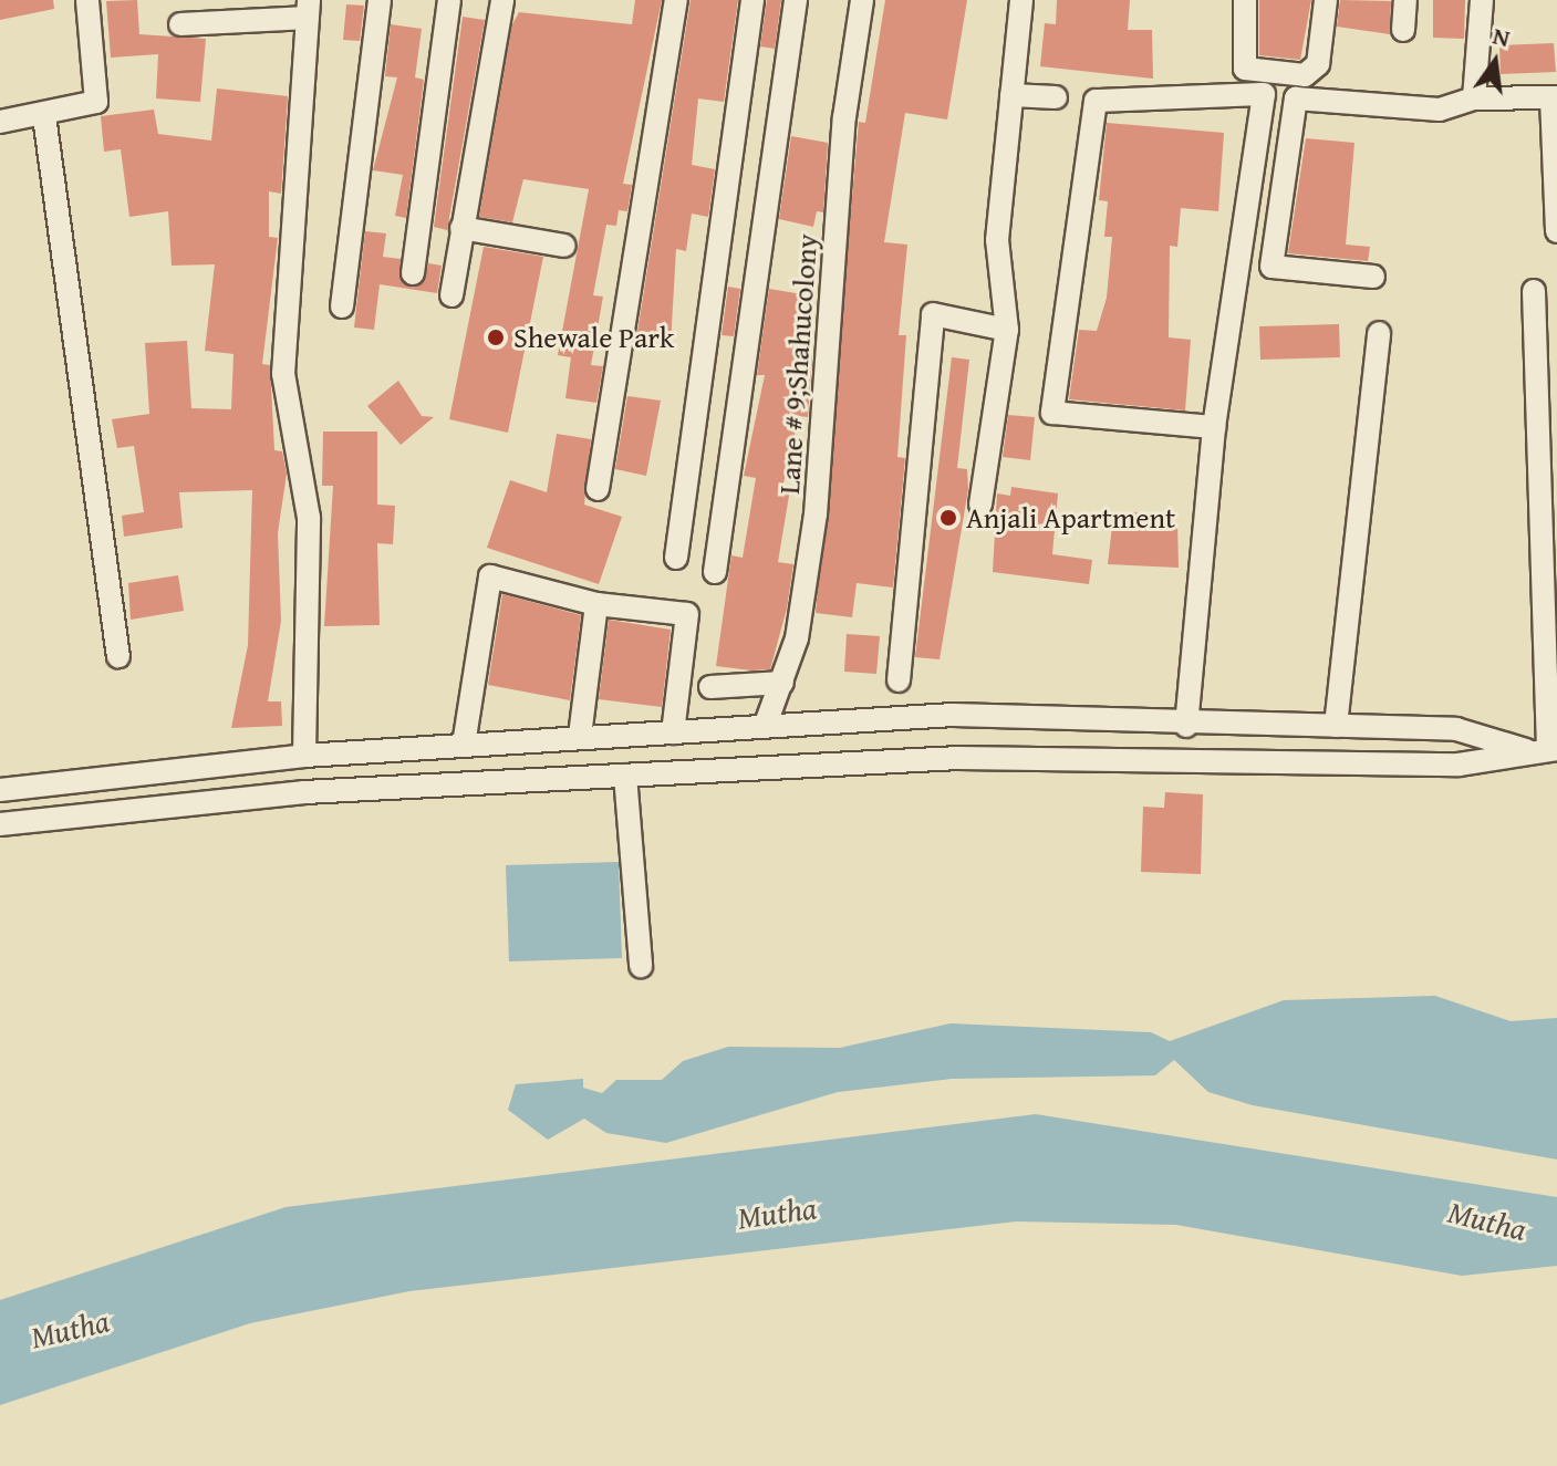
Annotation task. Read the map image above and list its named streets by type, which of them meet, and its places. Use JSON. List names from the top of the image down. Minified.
{"streets":{"street":["Lane # 9;Shahucolony"]},"water":["Mutha"],"places":["Shewale Park","Anjali Apartment"],"north":"top"}
